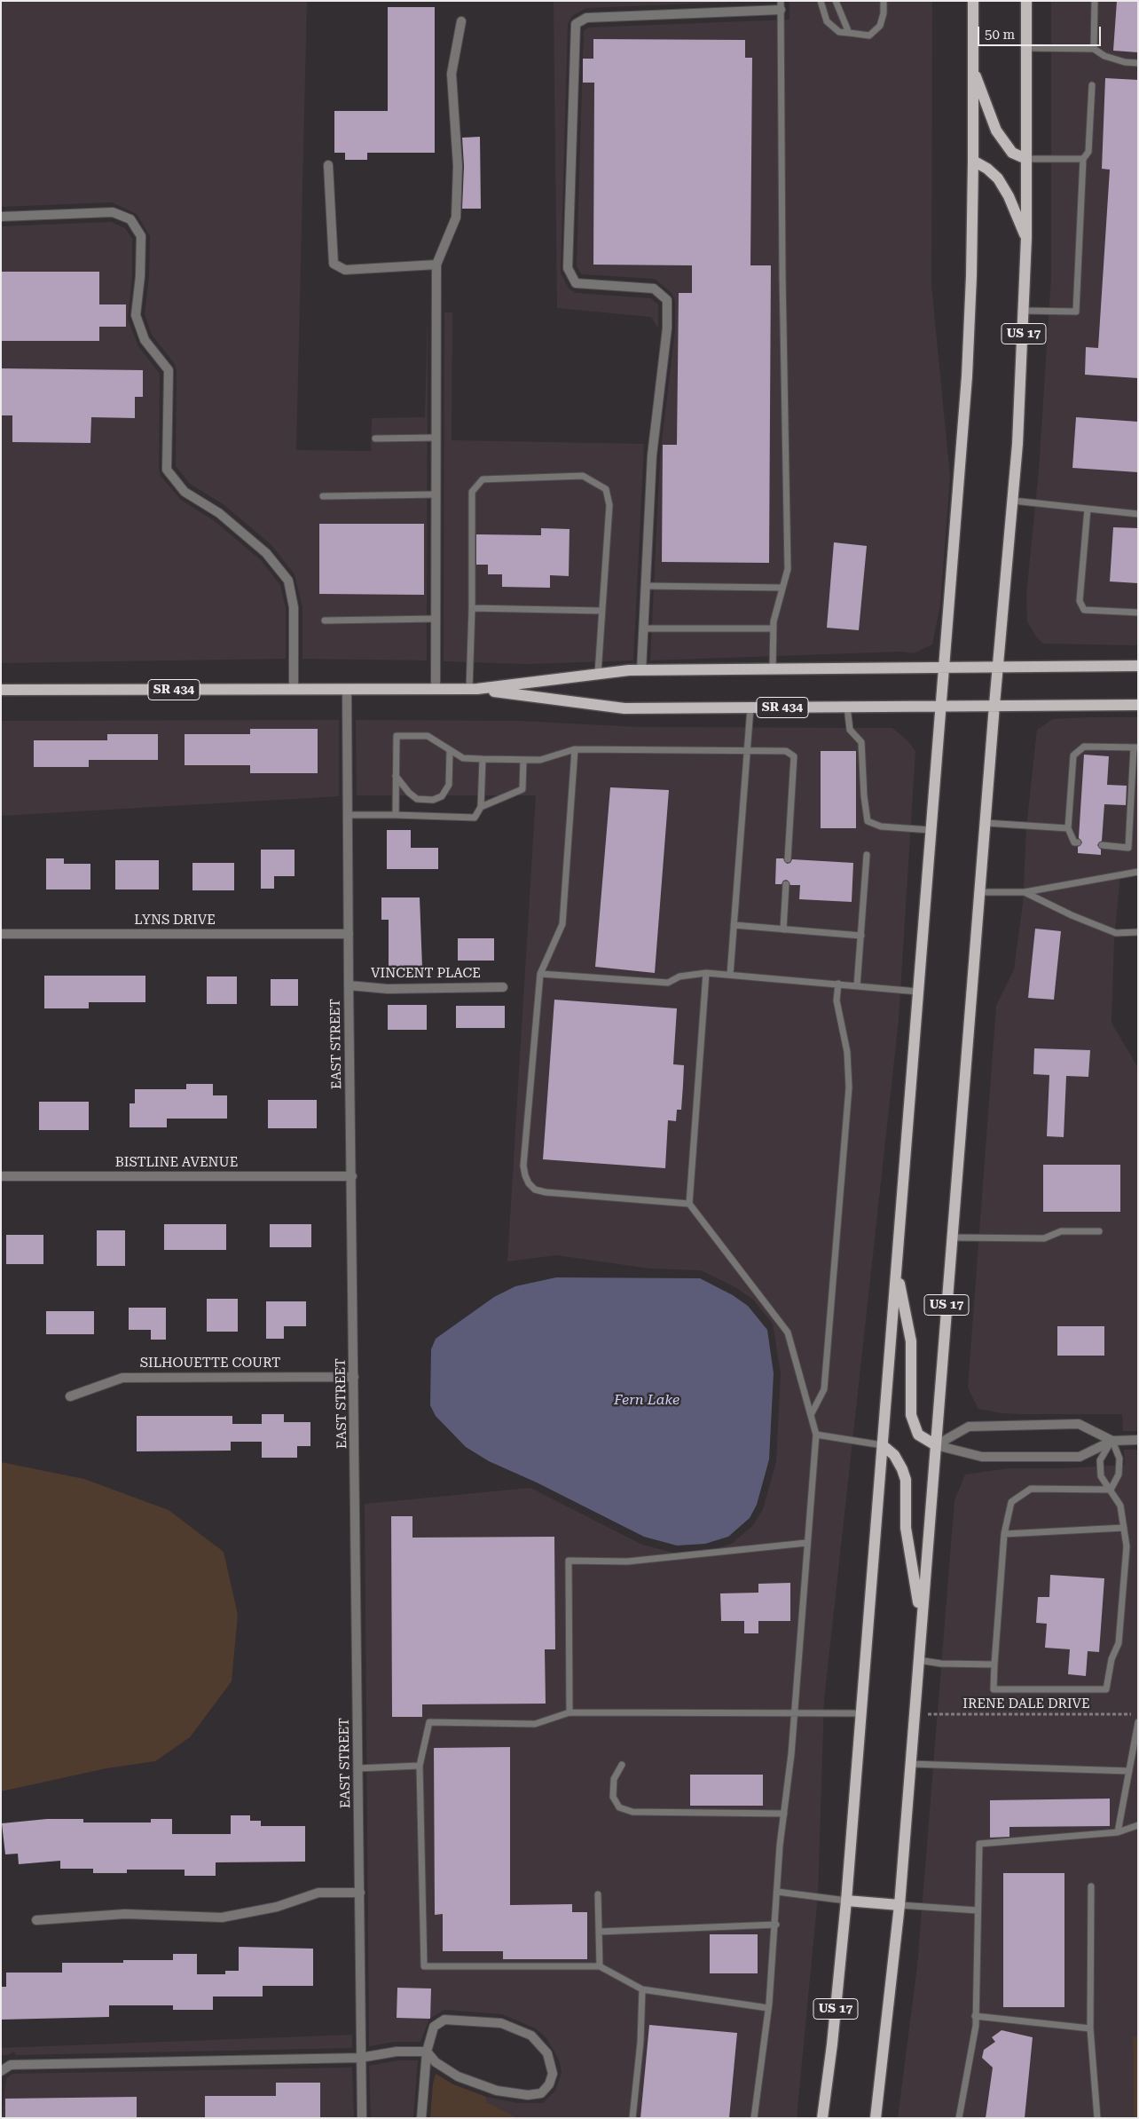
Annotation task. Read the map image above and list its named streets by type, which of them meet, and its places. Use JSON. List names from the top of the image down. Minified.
{"streets":{"main road":["US 17","SR 434"],"street":["LYNS DRIVE","VINCENT PLACE","EAST STREET","BISTLINE AVENUE","SILHOUETTE COURT"],"path":["IRENE DALE DRIVE"]},"crossings":[["US 17","SR 434"],["US 17","IRENE DALE DRIVE"],["SR 434","EAST STREET"],["LYNS DRIVE","EAST STREET"],["VINCENT PLACE","EAST STREET"],["EAST STREET","BISTLINE AVENUE"],["EAST STREET","SILHOUETTE COURT"]],"water":["Fern Lake"],"scale_bar":"50 m"}
